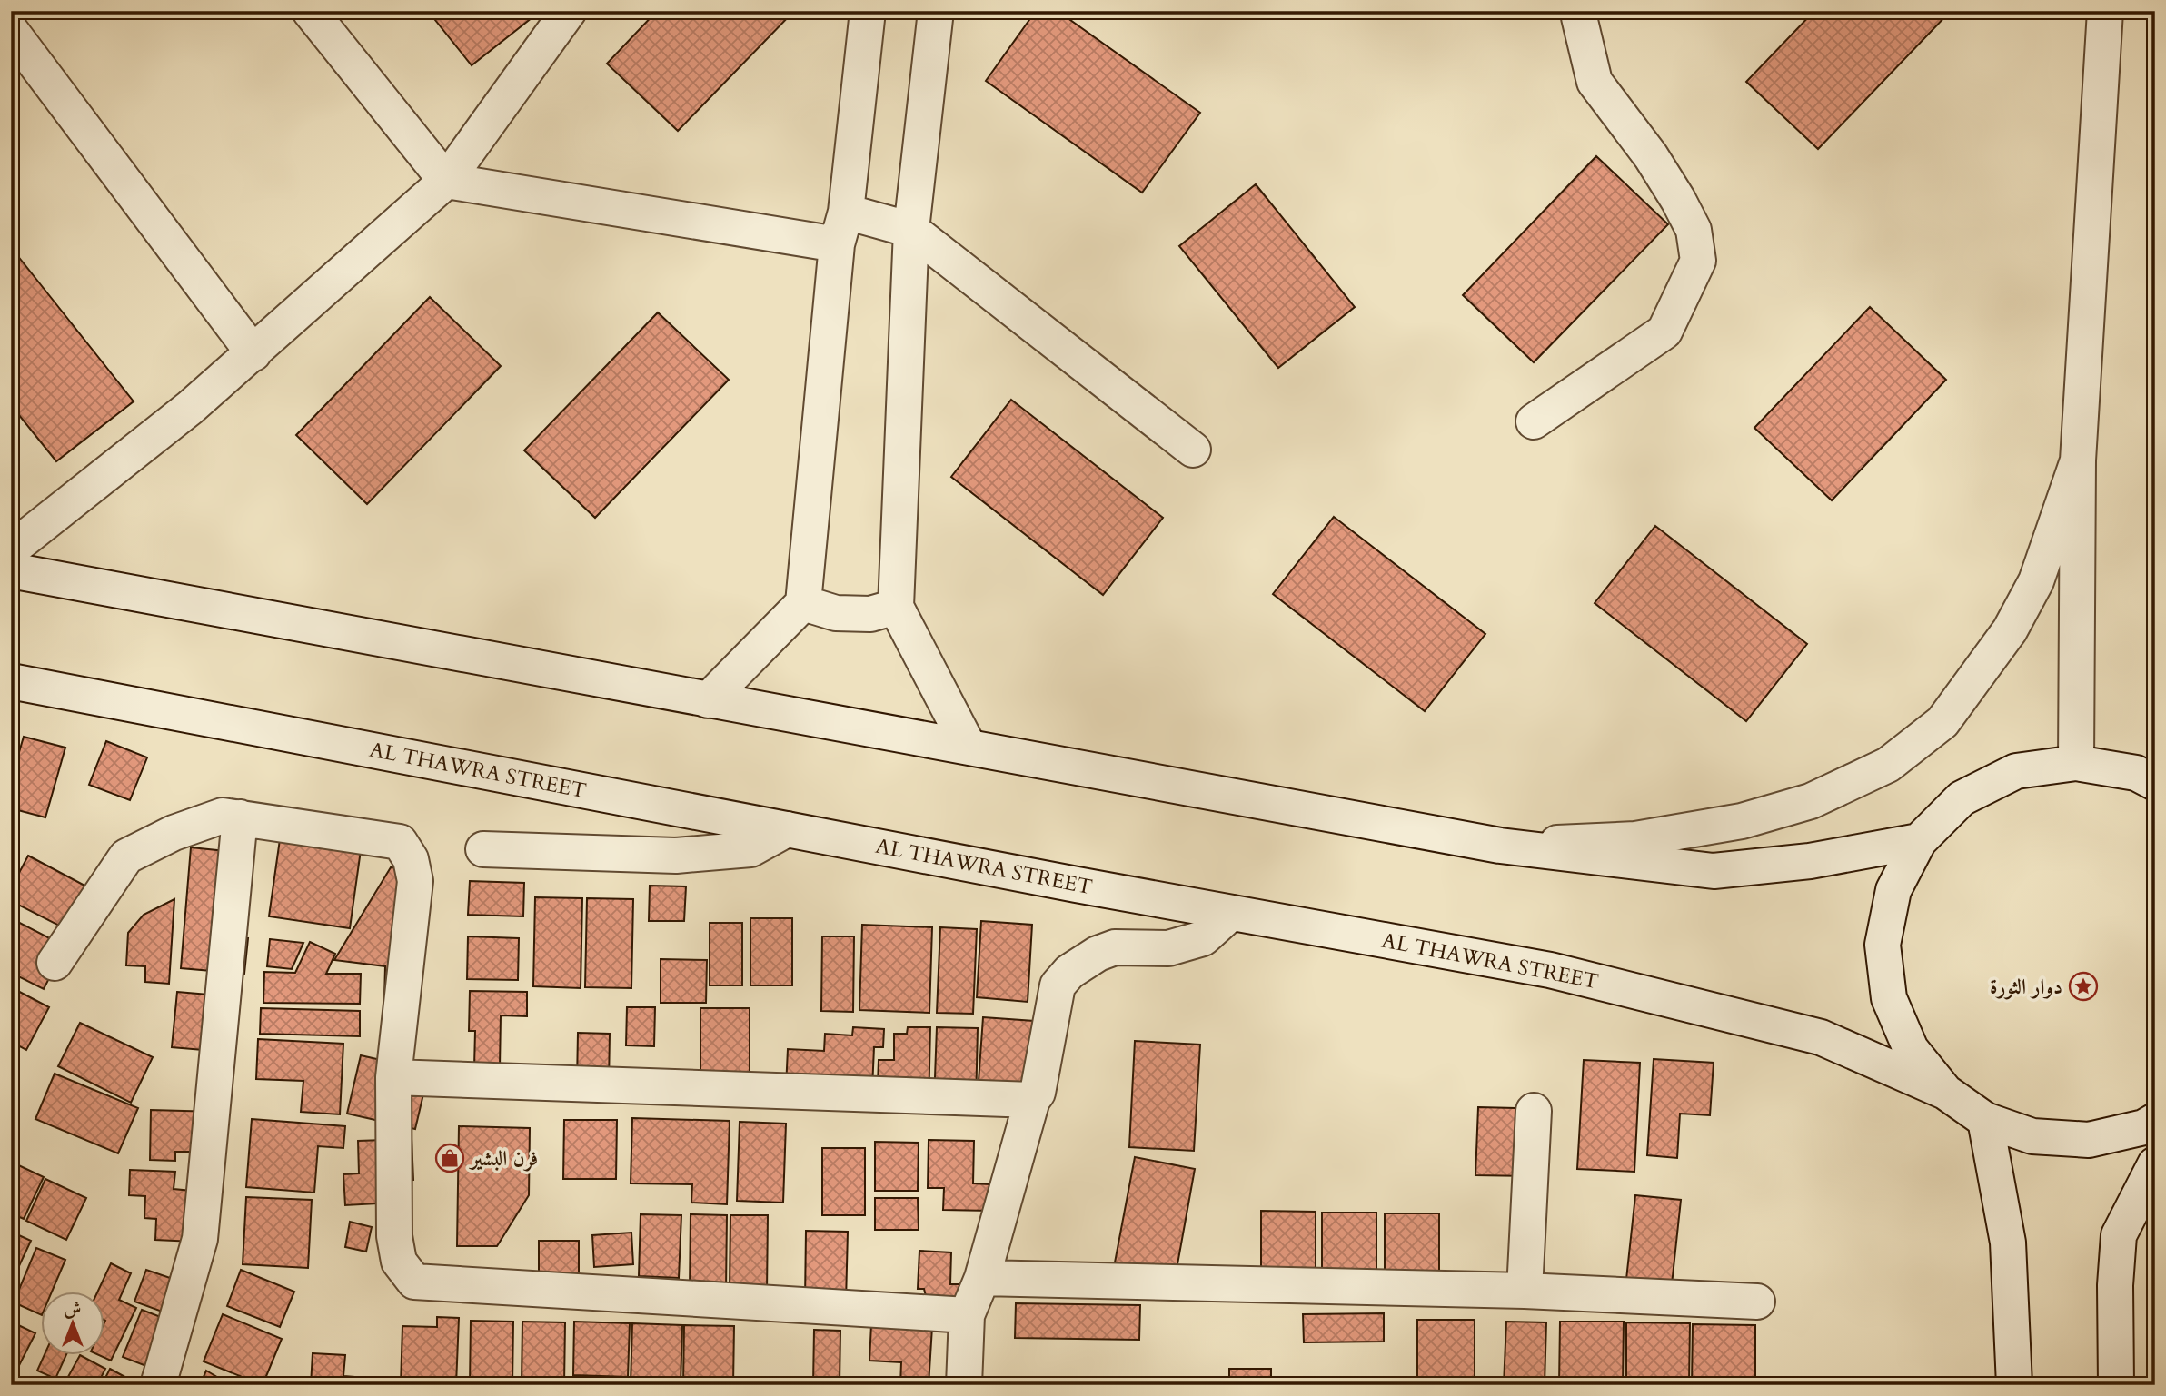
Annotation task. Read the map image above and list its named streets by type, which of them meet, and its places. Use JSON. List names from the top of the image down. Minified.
{"streets":{"street":["AL THAWRA STREET"]},"places":{"place":["دوار الثورة"],"shop":["فرن البشير"]},"north":"top"}
